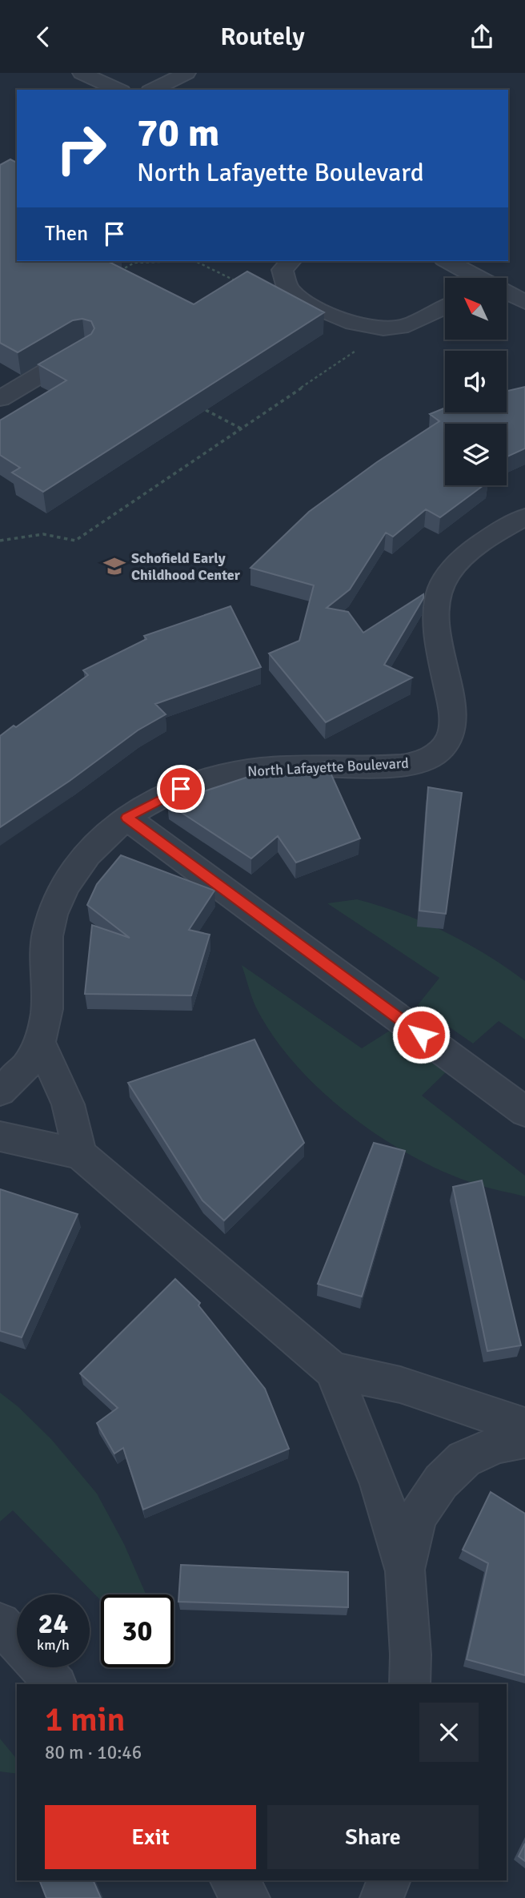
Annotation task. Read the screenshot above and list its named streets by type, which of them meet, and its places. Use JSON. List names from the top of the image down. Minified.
{"streets":{"street":["North Lafayette Boulevard"]},"places":{"school or university":["Schofield Early Childhood Center"]},"north":"top left","page":{"header":"Routely","turn":["70 m","North Lafayette Boulevard"],"then":"Then","speed":"24 km/h","limit":"30","heading":["1 min","80 m · 10:46"],"buttons":["Exit","Share"]}}
